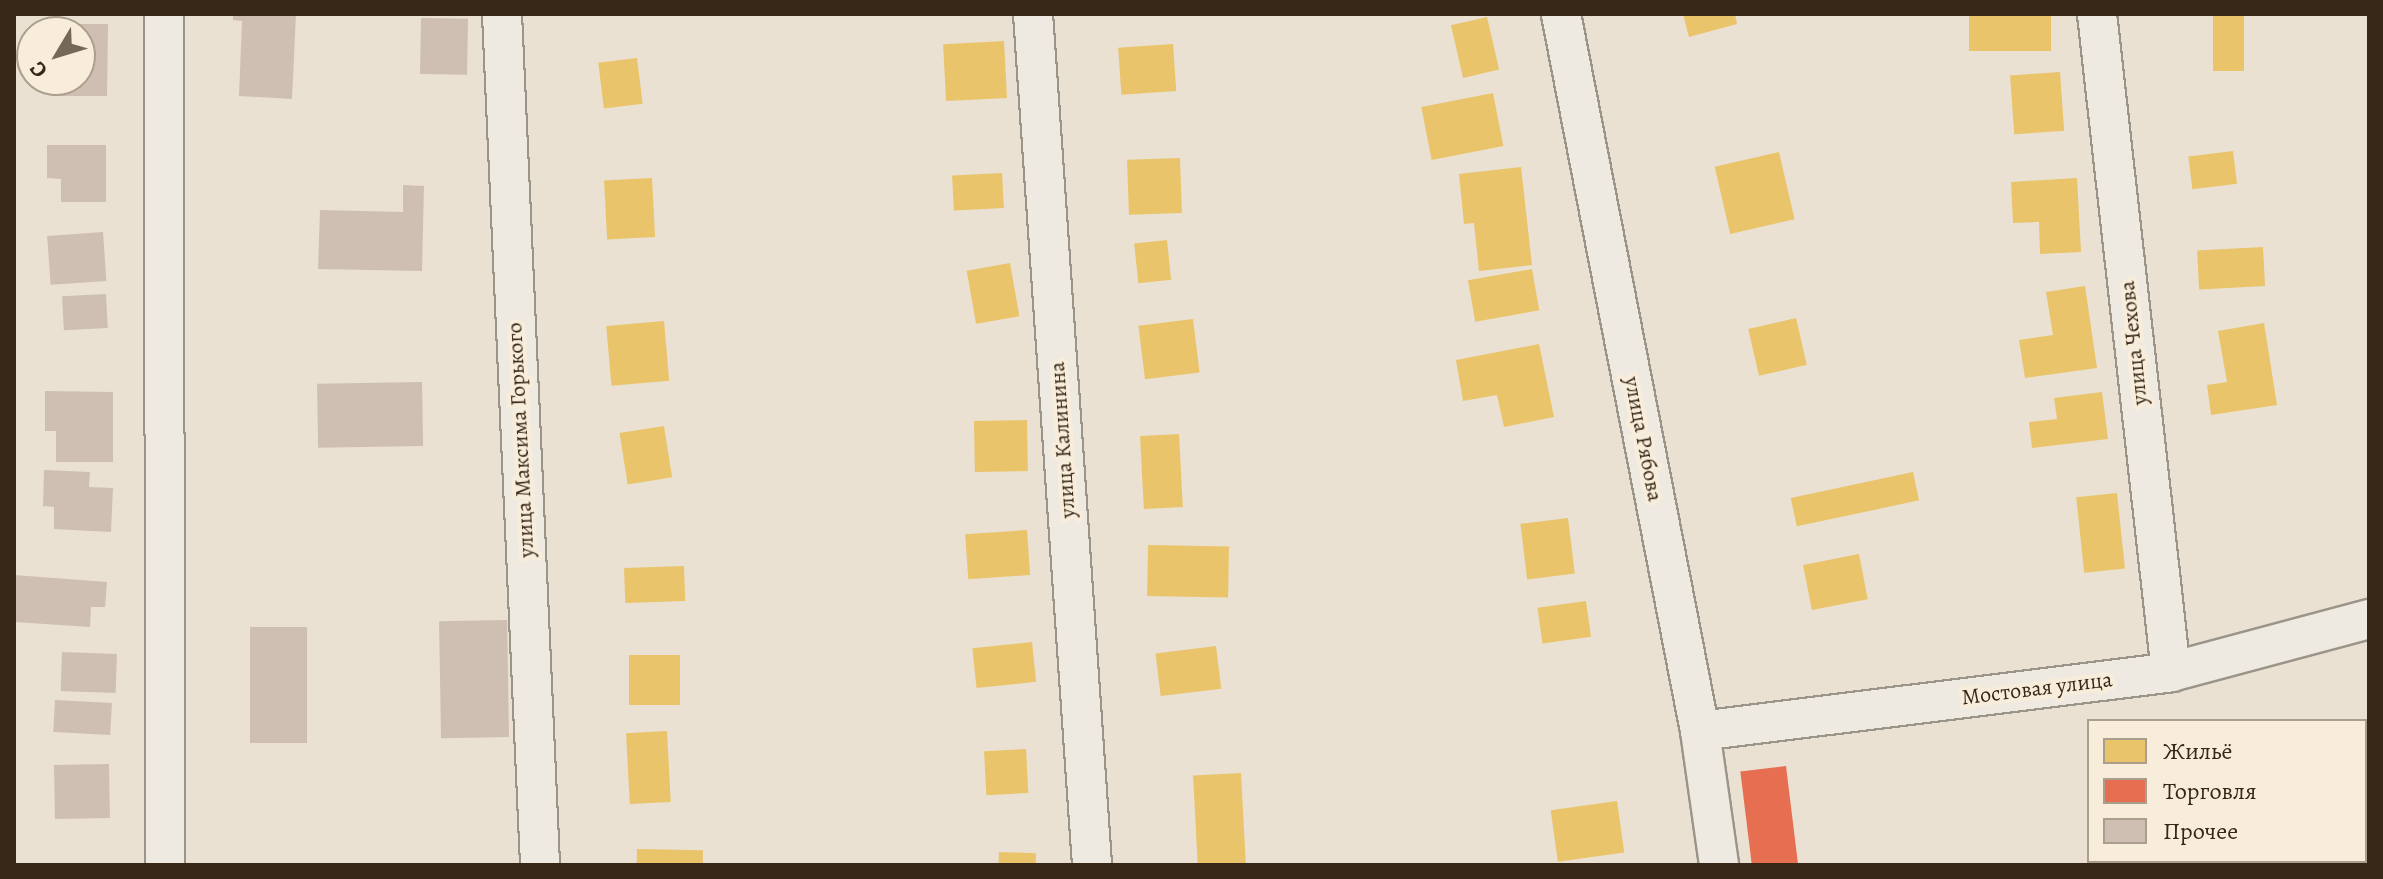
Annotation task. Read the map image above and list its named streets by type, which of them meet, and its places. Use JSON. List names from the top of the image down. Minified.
{"streets":{"street":["улица Чехова","улица Рябова","улица Максима Горького","улица Калинина","Мостовая улица"]},"crossings":[["улица Чехова","Мостовая улица"],["улица Рябова","Мостовая улица"]],"legend":["Жильё","Торговля","Прочее"],"north":"bottom left"}
